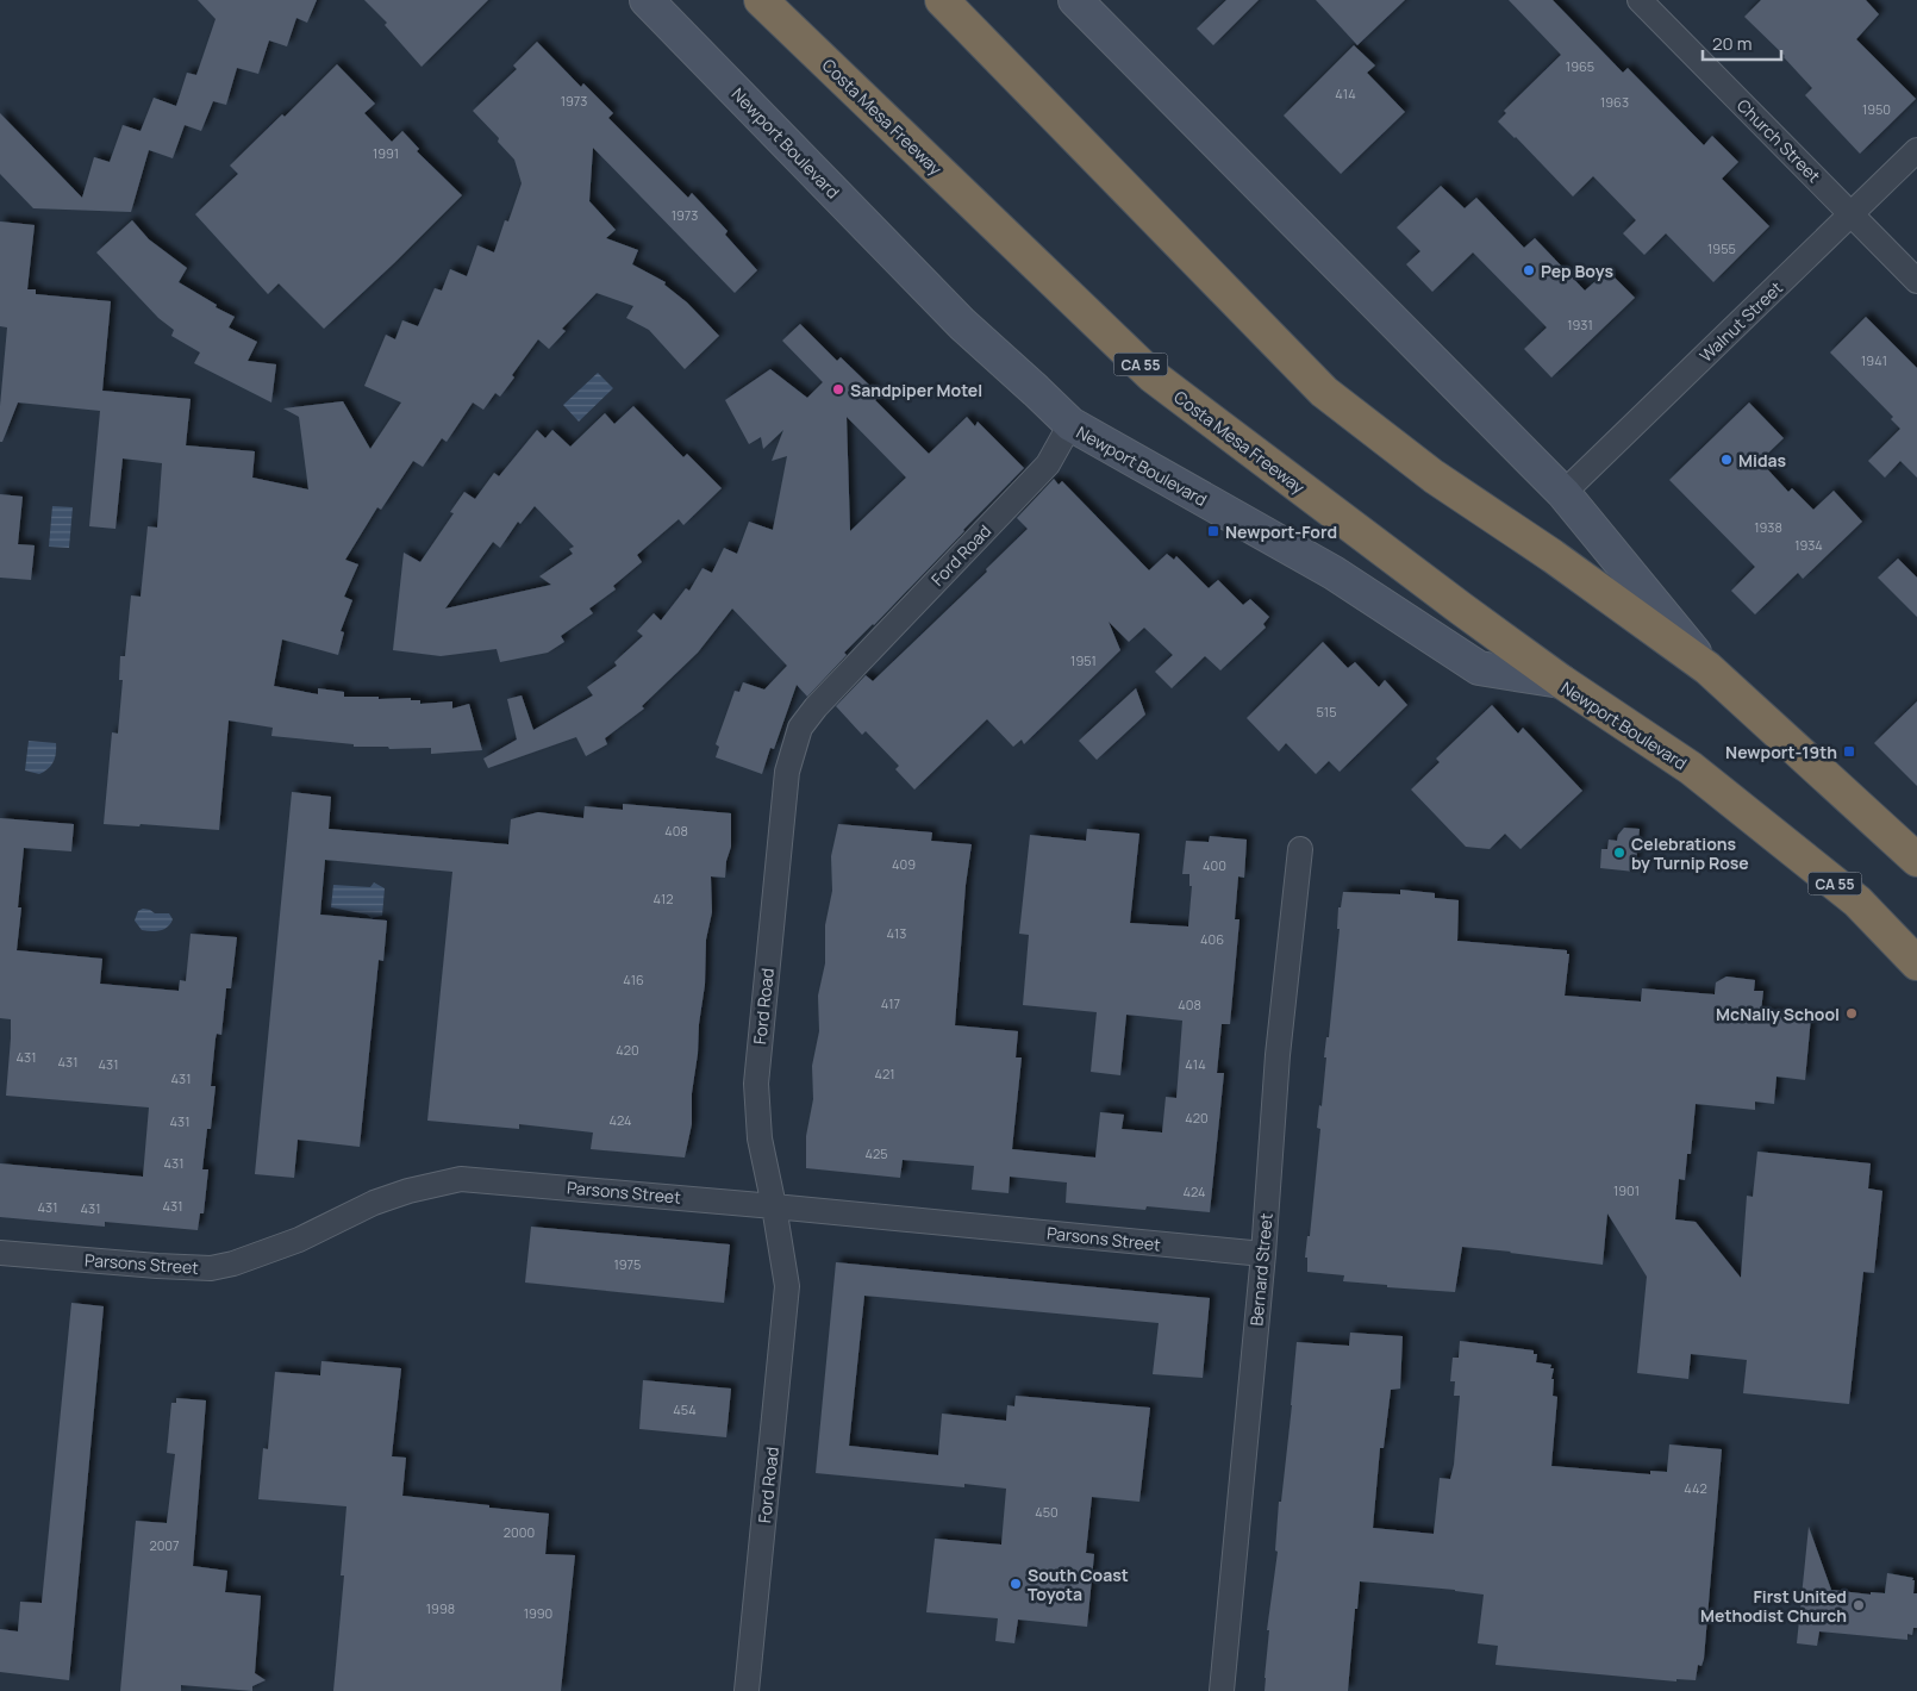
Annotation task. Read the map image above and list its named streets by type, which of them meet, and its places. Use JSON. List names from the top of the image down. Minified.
{"streets":{"highway":["Costa Mesa Freeway","Newport Boulevard","CA 55"],"street":["Church Street","Walnut Street","Ford Road","Parsons Street","Bernard Street"]},"crossings":[["Costa Mesa Freeway","Newport Boulevard"],["Church Street","Walnut Street"],["Newport Boulevard","Ford Road"],["Ford Road","Parsons Street"],["Parsons Street","Bernard Street"]],"places":{"other":["Pep Boys","Sandpiper Motel","Midas","Celebrations by Turnip Rose","McNally School","South Coast Toyota","First United Methodist Church"],"transit":["Newport-Ford","Newport-19th"]},"house_numbers":["1965","414","1973","1963","1950","1991","1973","1955","1931","1941","1938","1934","1951","515","408","409","400","412","413","406","416","417","408","420","431","431","431","414","421","431","420","424","431","425","431","1901","424","431","431","431","1975","454","442","450","2000","2007","1998","1990"],"scale_bar":"20 m"}
